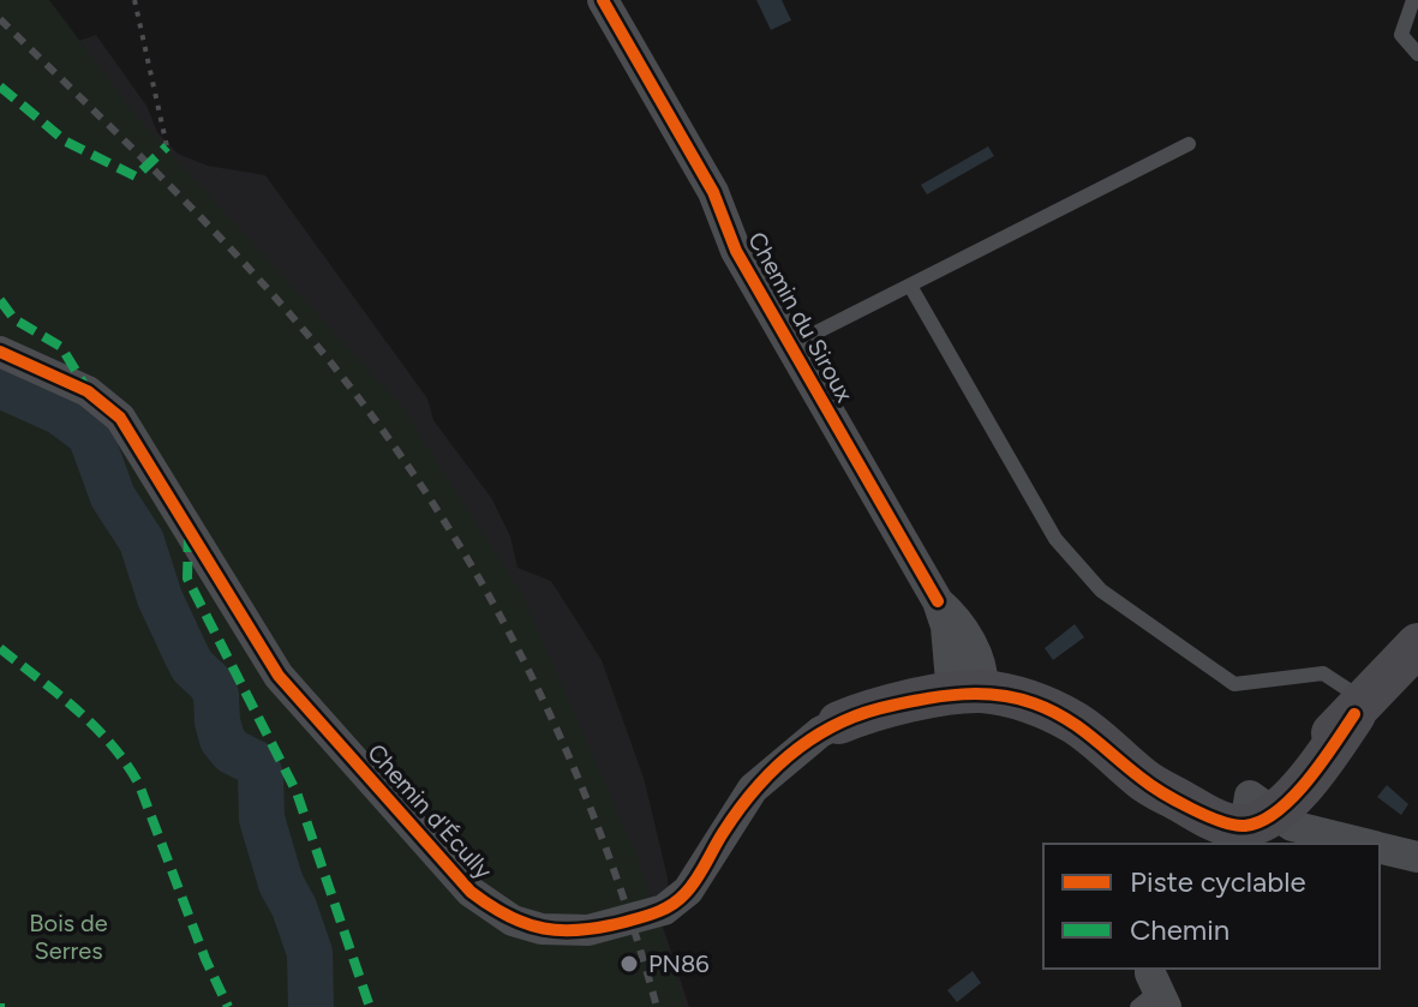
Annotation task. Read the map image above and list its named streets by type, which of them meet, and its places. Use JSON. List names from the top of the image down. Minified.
{"streets":{"street":["Chemin du Siroux","Chemin d'Écully"]},"crossings":[["Chemin du Siroux","Chemin d'Écully"]],"parks":["Bois de Serres"],"places":["PN86"],"legend":["Piste cyclable","Chemin"]}
